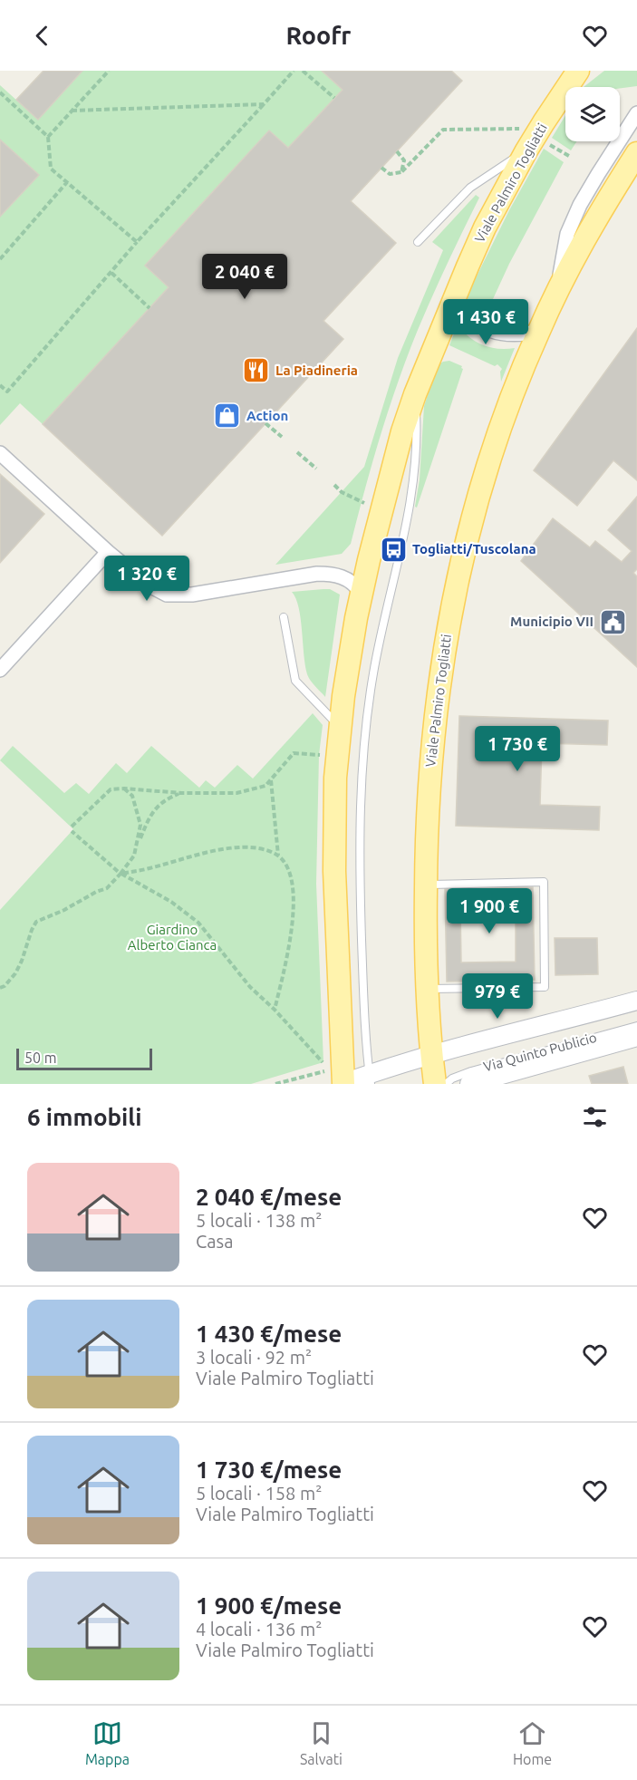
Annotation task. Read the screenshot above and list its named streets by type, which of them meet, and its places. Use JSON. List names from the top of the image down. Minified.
{"streets":{"main road":["Viale Palmiro Togliatti"],"street":["Via Quinto Publicio"]},"crossings":[["Viale Palmiro Togliatti","Via Quinto Publicio"]],"parks":["Giardino Alberto Cianca"],"places":{"restaurant":["La Piadineria"],"shop":["Action"],"bus stop":["Togliatti/Tuscolana"],"public building":["Municipio VII"]},"scale_bar":"50 m","page":{"header":"Roofr","price":["2 040 €","1 430 €","1 320 €","1 730 €","1 900 €","979 €"],"scale":"50 m","heading":"6 immobili","list":[{"name":"2 040 €/mese","note":"5 locali · 138 m² · Casa"},{"name":"1 430 €/mese","note":"3 locali · 92 m² · Viale Palmiro Togliatti"},{"name":"1 730 €/mese","note":"5 locali · 158 m² · Viale Palmiro Togliatti"},{"name":"1 900 €/mese","note":"4 locali · 136 m² · Viale Palmiro Togliatti"}],"tabs":["Mappa","Salvati","Home"]}}
